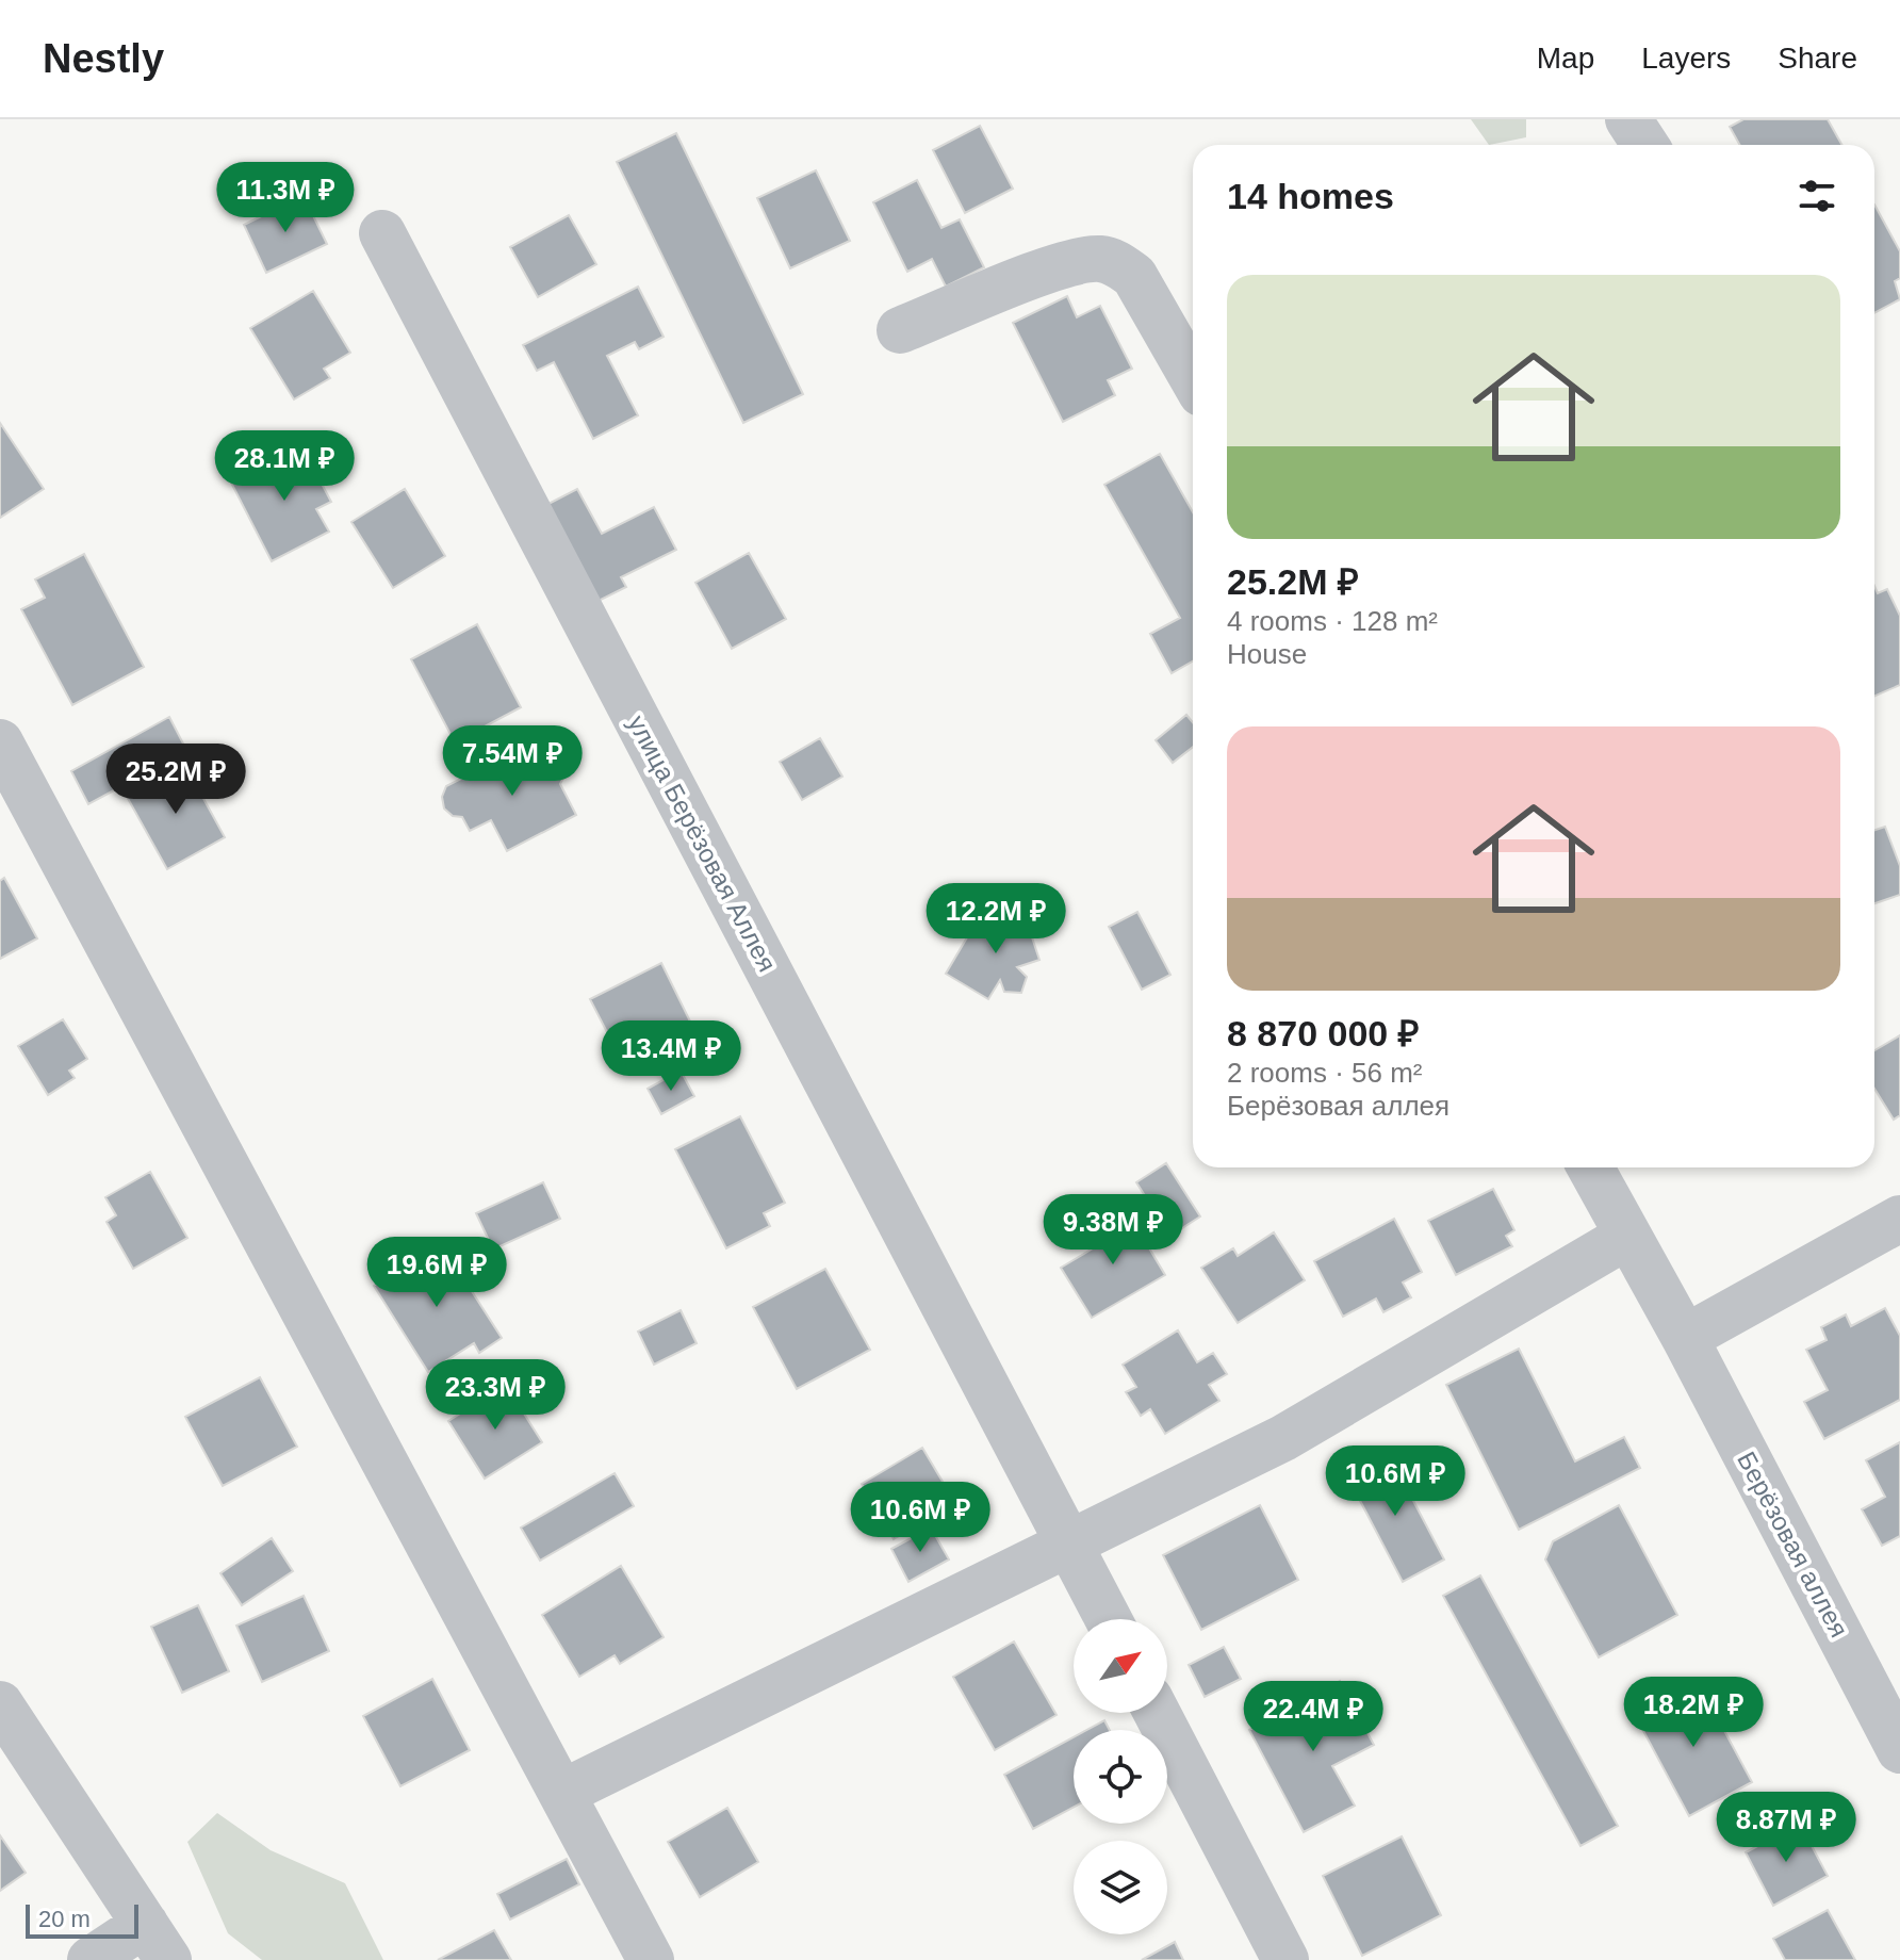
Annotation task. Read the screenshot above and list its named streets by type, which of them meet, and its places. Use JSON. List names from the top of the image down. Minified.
{"streets":{"street":["улица Берёзовая Аллея","Берёзовая аллея"]},"scale_bar":"20 m","north":"top right","page":{"header":"Nestly","nav":["Map","Layers","Share"],"heading":"14 homes","price":["11.3M ₽","28.1M ₽","7.54M ₽","25.2M ₽","12.2M ₽","13.4M ₽","9.38M ₽","19.6M ₽","23.3M ₽","10.6M ₽","10.6M ₽","18.2M ₽","22.4M ₽","8.87M ₽"],"list":[{"name":"25.2M ₽","note":"4 rooms · 128 m² · House"},{"name":"8 870 000 ₽","note":"2 rooms · 56 m² · Берёзовая аллея"}],"scale":"20 m"}}
